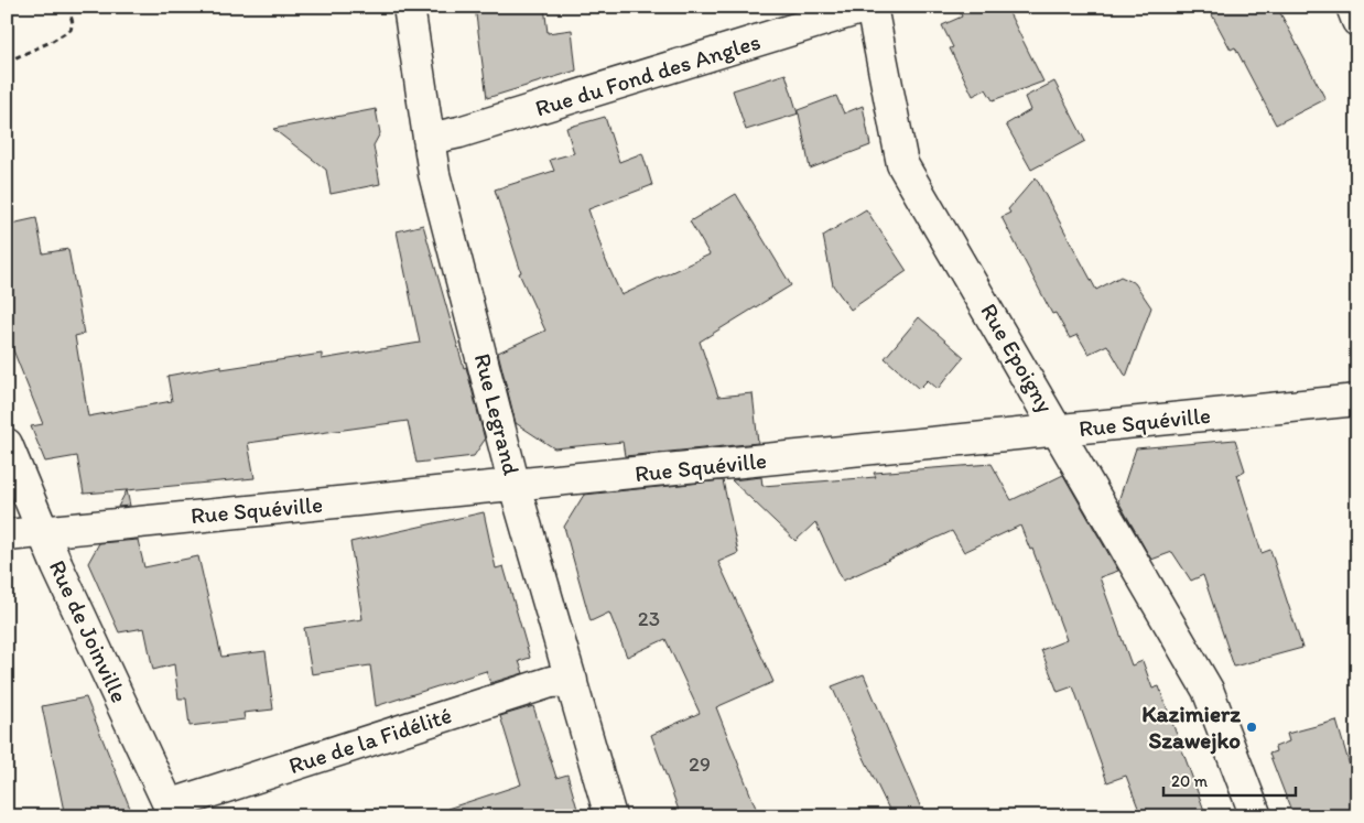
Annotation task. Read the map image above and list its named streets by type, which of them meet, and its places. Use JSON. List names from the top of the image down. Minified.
{"streets":{"street":["Rue du Fond des Angles","Rue Epoigny","Rue Legrand","Rue Squéville","Rue de Joinville","Rue de la Fidélité"]},"crossings":[["Rue du Fond des Angles","Rue Legrand"],["Rue Epoigny","Rue Squéville"],["Rue Legrand","Rue Squéville"],["Rue Legrand","Rue de la Fidélité"],["Rue Squéville","Rue de Joinville"],["Rue de Joinville","Rue de la Fidélité"]],"places":["Kazimierz Szawejko"],"house_numbers":["23","29"],"scale_bar":"20 m"}
